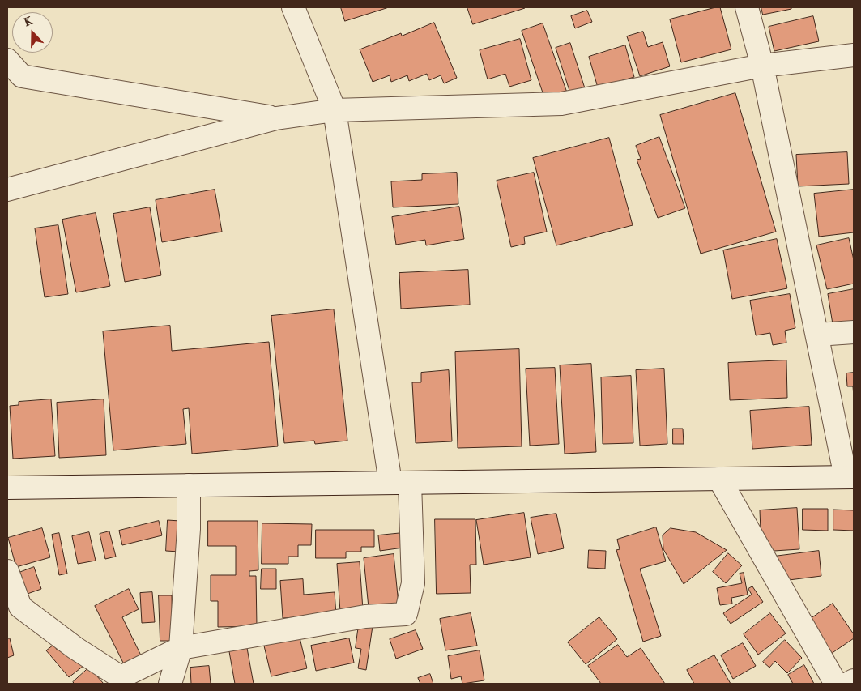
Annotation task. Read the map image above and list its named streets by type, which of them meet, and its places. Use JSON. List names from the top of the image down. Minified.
{"north":"top"}
